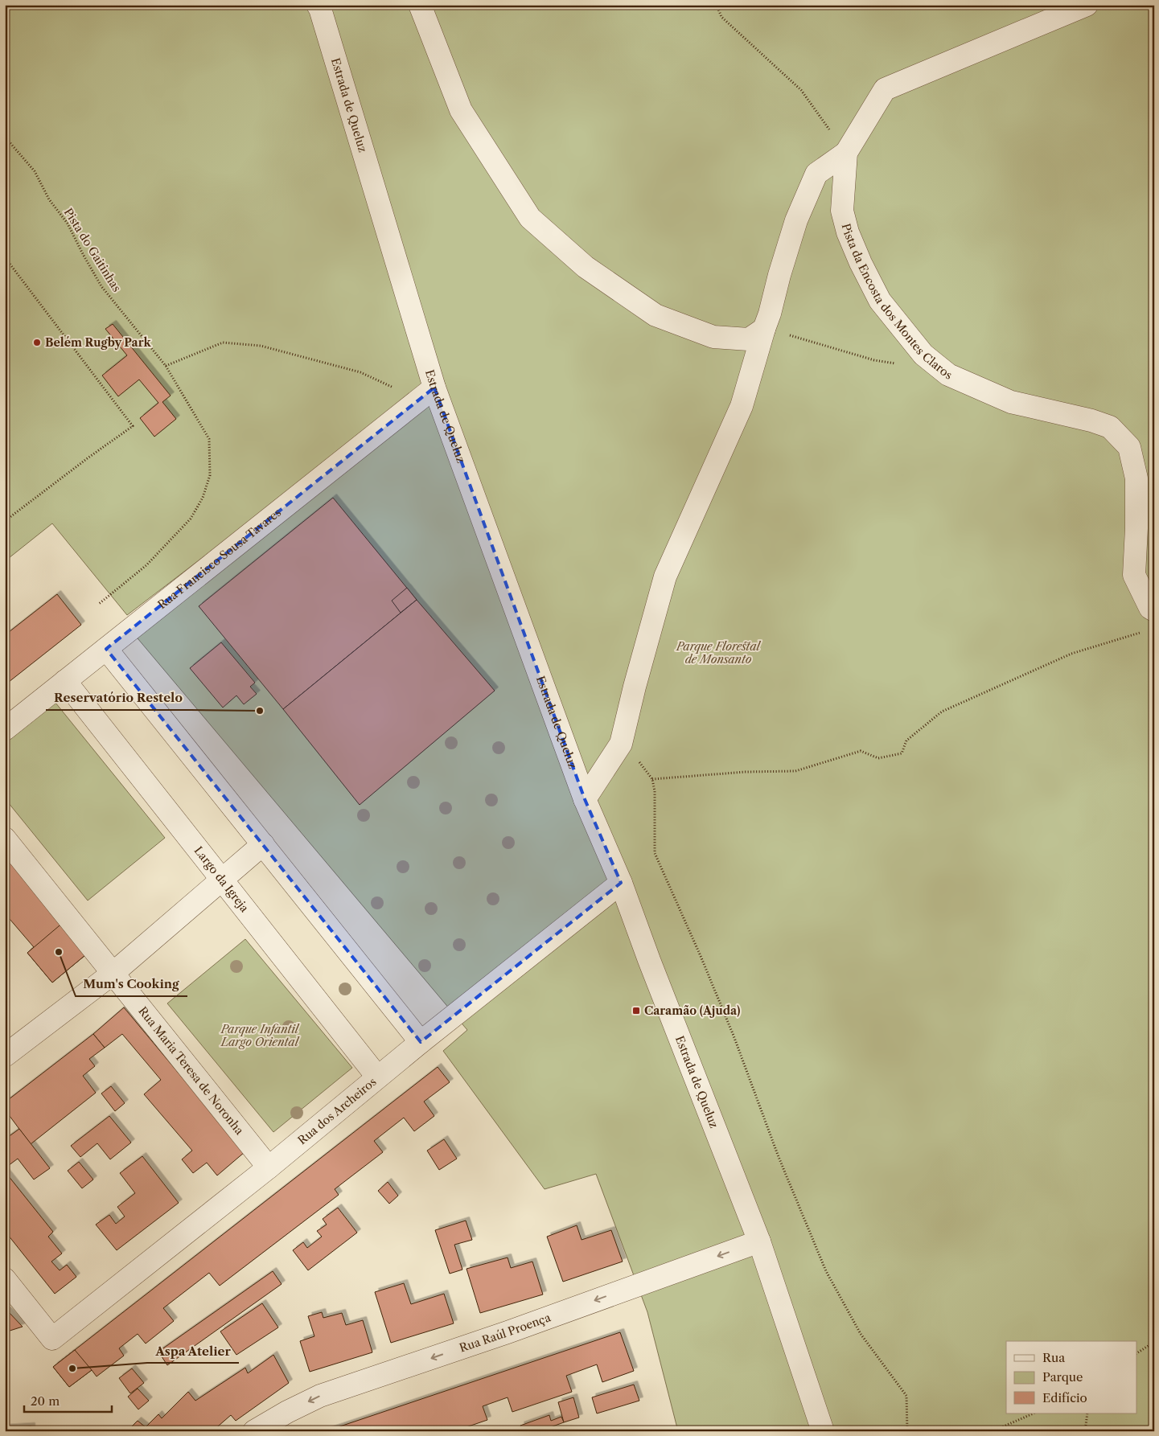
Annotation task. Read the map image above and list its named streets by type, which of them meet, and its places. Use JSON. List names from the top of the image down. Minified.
{"streets":{"street":["Estrada de Queluz","Pista da Encosta dos Montes Claros","Rua Francisco Sousa Tavares","Largo da Igreja","Rua Maria Teresa de Noronha","Rua dos Archeiros","Rua Raúl Proença"],"path":["Pista do Gaitinhas"]},"crossings":[["Estrada de Queluz","Rua Francisco Sousa Tavares"],["Estrada de Queluz","Rua dos Archeiros"],["Estrada de Queluz","Rua Raúl Proença"],["Rua Francisco Sousa Tavares","Largo da Igreja"],["Largo da Igreja","Rua dos Archeiros"],["Rua Maria Teresa de Noronha","Rua dos Archeiros"]],"one_way":["Rua Raúl Proença"],"parks":["Parque Florestal de Monsanto","Parque Infantil Largo Oriental"],"places":{"other":["Belém Rugby Park","Reservatório Restelo","Mum's Cooking","Aspa Atelier"],"transit":["Caramão (Ajuda)"]},"legend":["Rua","Parque","Edifício"],"scale_bar":"20 m"}
